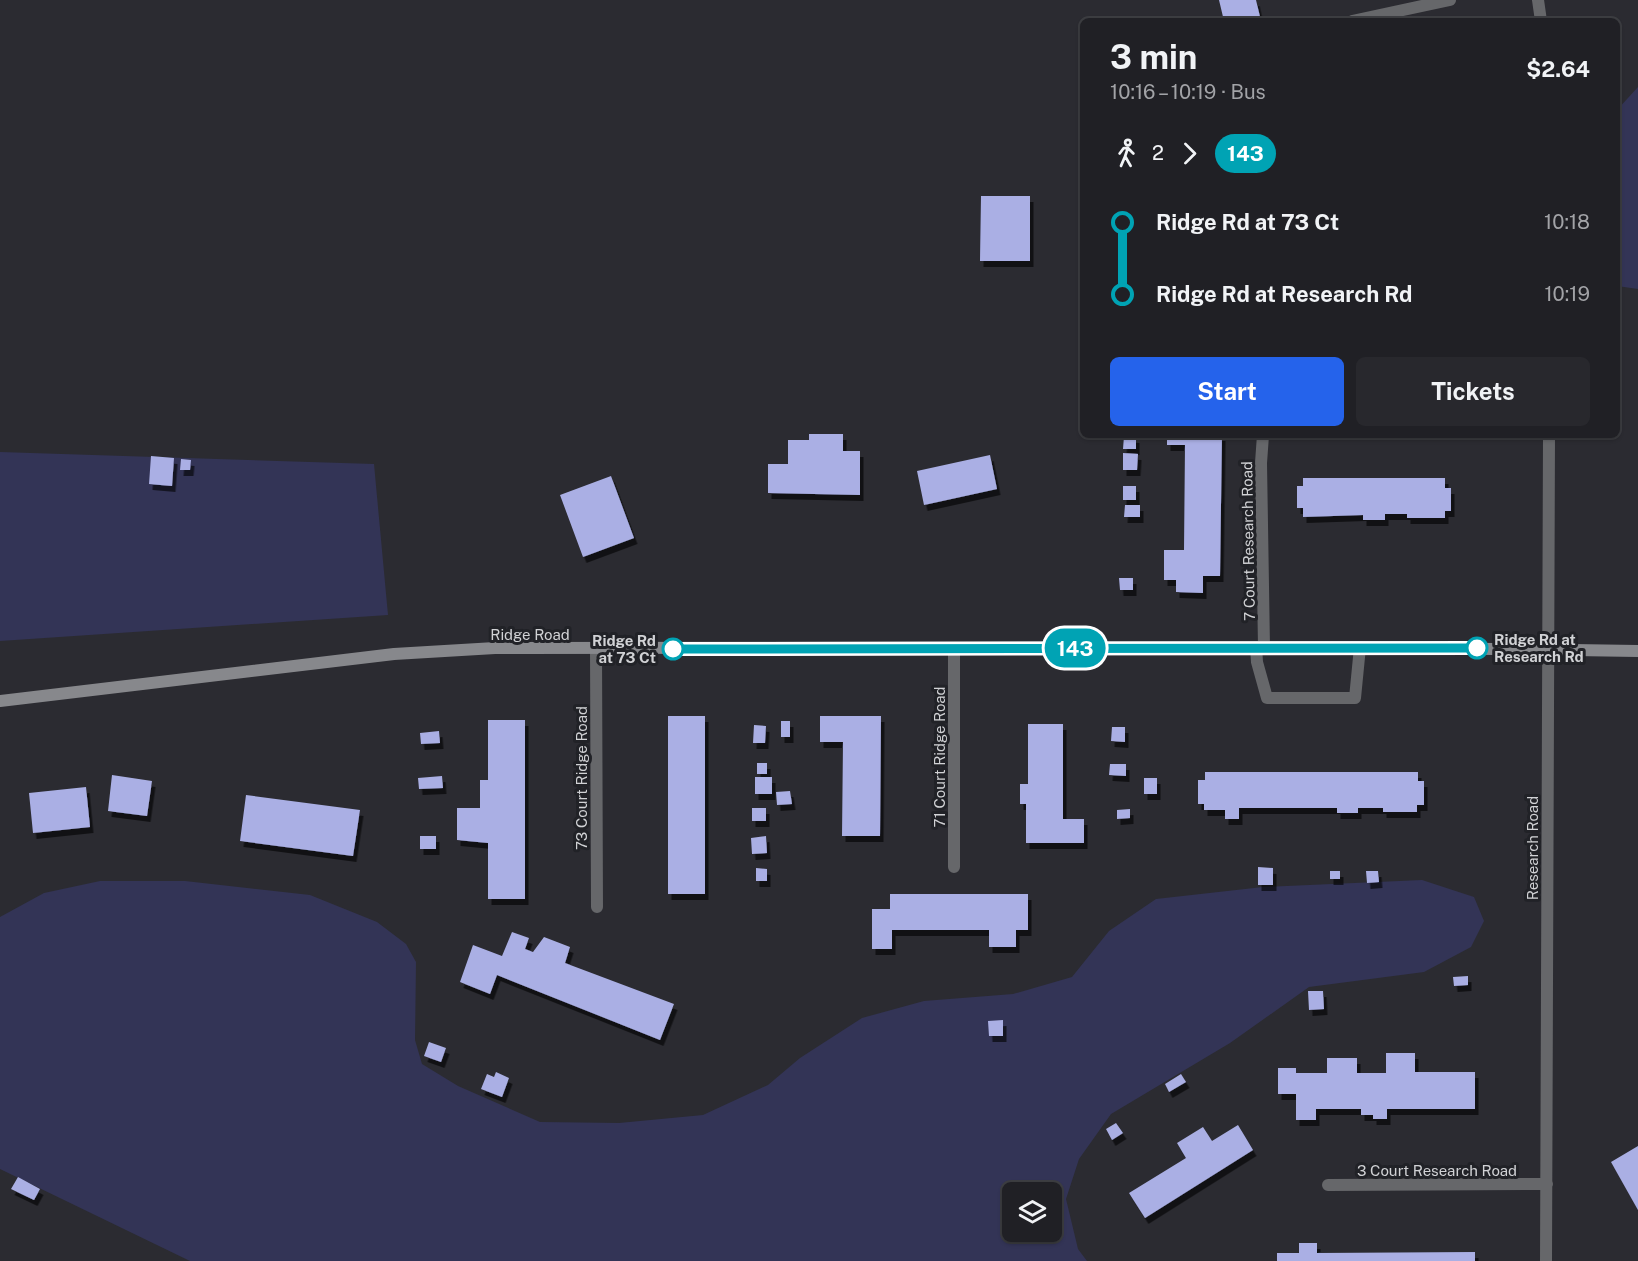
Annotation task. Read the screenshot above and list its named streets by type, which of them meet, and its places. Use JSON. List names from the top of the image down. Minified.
{"streets":{"street":["7 Court Research Road","Ridge Road","71 Court Ridge Road","73 Court Ridge Road","Research Road","3 Court Research Road"]},"crossings":[["7 Court Research Road","Ridge Road"],["Ridge Road","71 Court Ridge Road"],["Ridge Road","73 Court Ridge Road"],["Ridge Road","Research Road"],["Research Road","3 Court Research Road"]],"places":["Ridge Rd at Research Rd","Ridge Rd at 73 Ct"],"lines":["bus line 143"],"page":{"on_map":"143","heading":["3 min","10:16 – 10:19 · Bus","$2.64"],"legs":["2","143"],"list":[{"name":"Ridge Rd at 73 Ct","value":"10:18"},{"name":"Ridge Rd at Research Rd","value":"10:19"}],"buttons":["Start","Tickets"]}}
